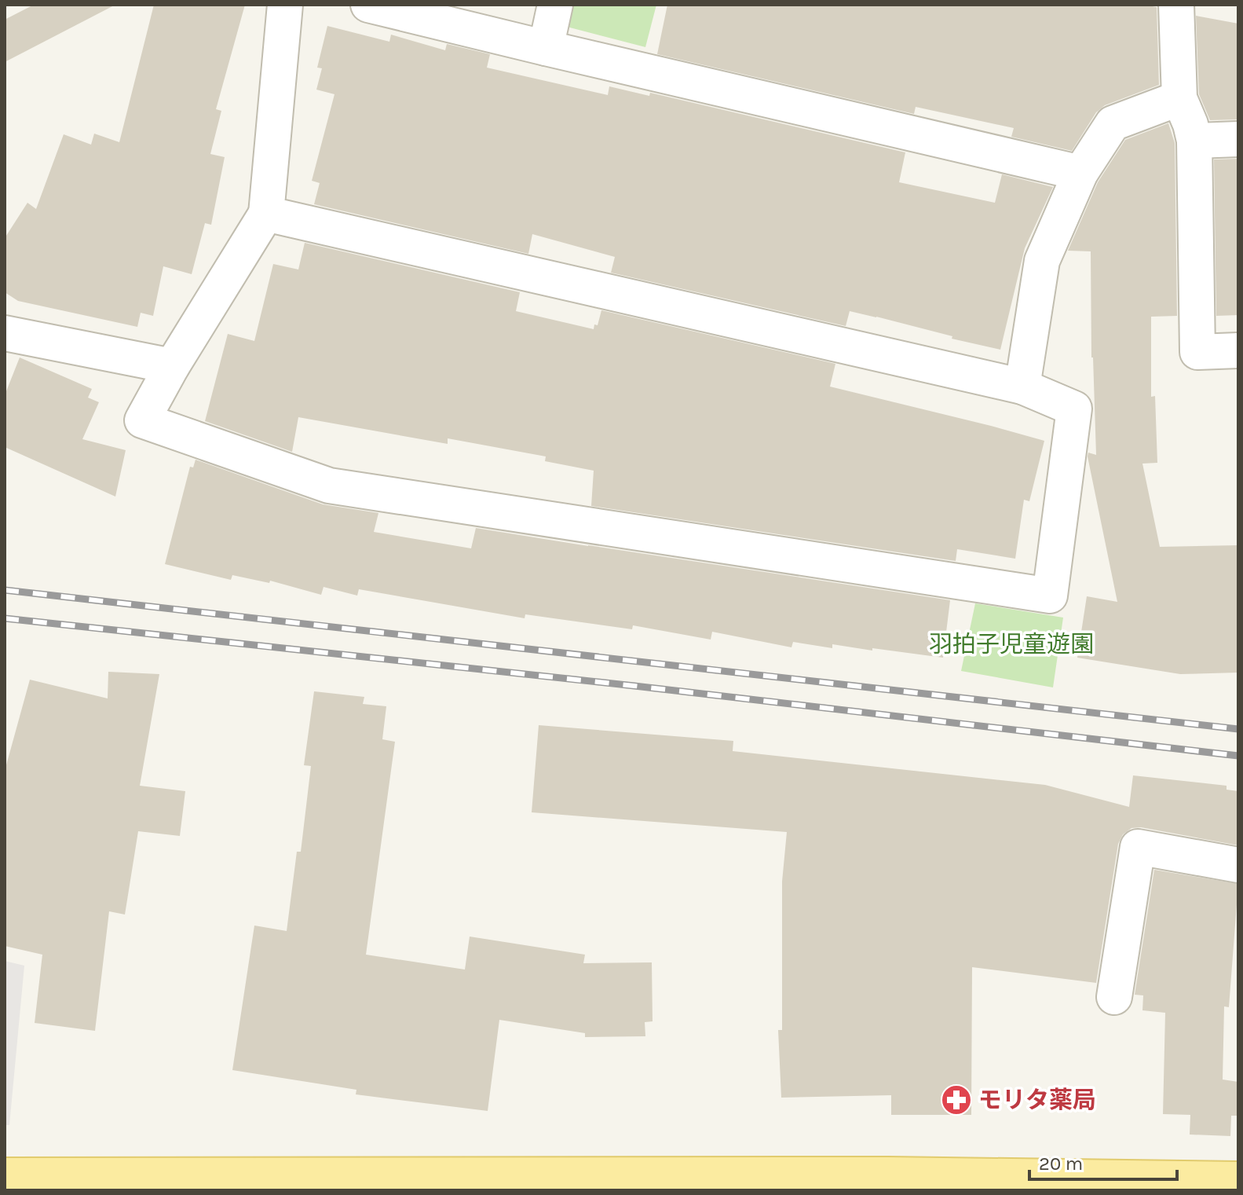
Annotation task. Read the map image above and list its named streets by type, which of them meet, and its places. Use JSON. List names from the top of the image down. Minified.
{"parks":["羽拍子児童遊園"],"places":{"pharmacy":["モリタ薬局"]},"scale_bar":"20 m"}
